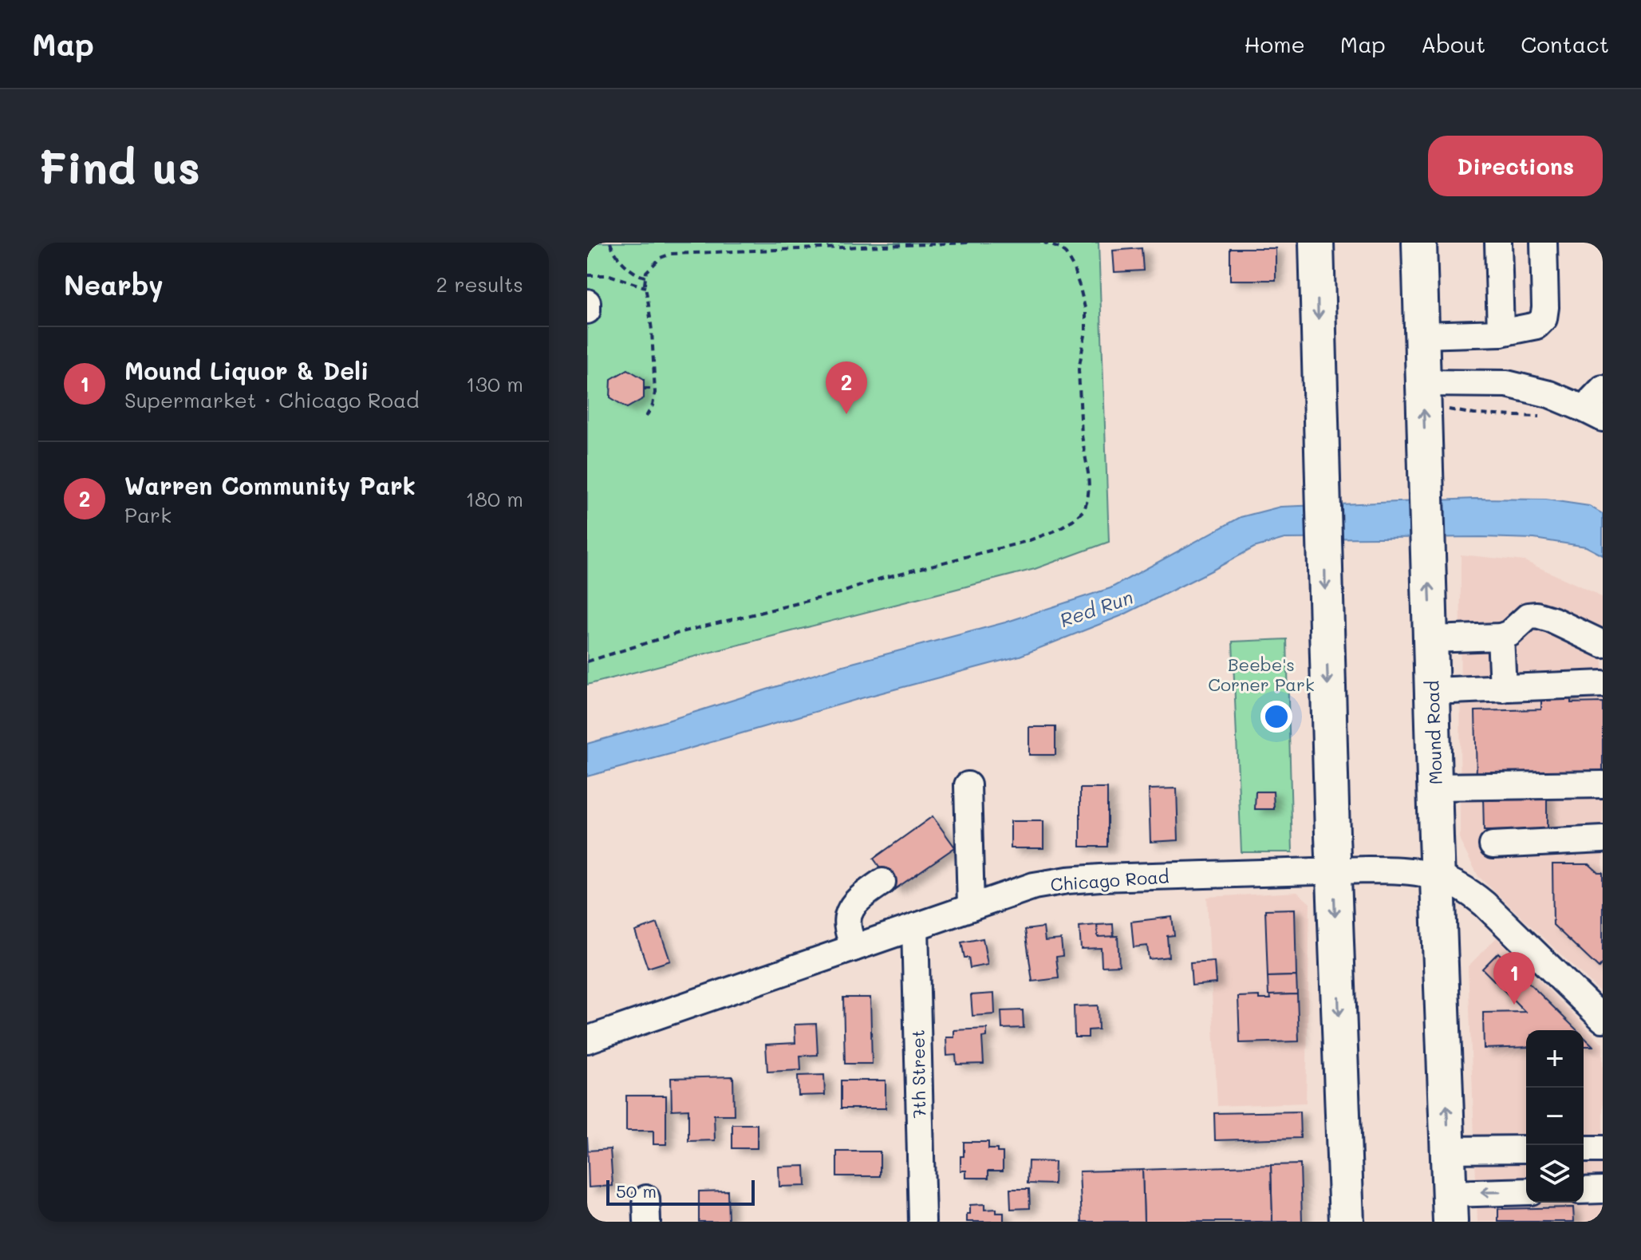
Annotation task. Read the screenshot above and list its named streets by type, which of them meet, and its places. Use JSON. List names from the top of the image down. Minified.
{"streets":{"main road":["Mound Road"],"street":["Chicago Road","7th Street"]},"crossings":[["Mound Road","Chicago Road"],["Chicago Road","7th Street"]],"water":["Red Run"],"parks":["Beebe's Corner Park"],"scale_bar":"50 m","page":{"header":"Map","nav":["Home","Map","About","Contact"],"buttons":"Directions","title":"Find us","heading":["Nearby","2 results"],"list":[{"mark":"1","name":"Mound Liquor & Deli","note":"Supermarket · Chicago Road","value":"130 m"},{"mark":"2","name":"Warren Community Park","note":"Park","value":"180 m"}],"pins":["2","1"],"map_buttons":["+","−"],"scale":"50 m"}}
